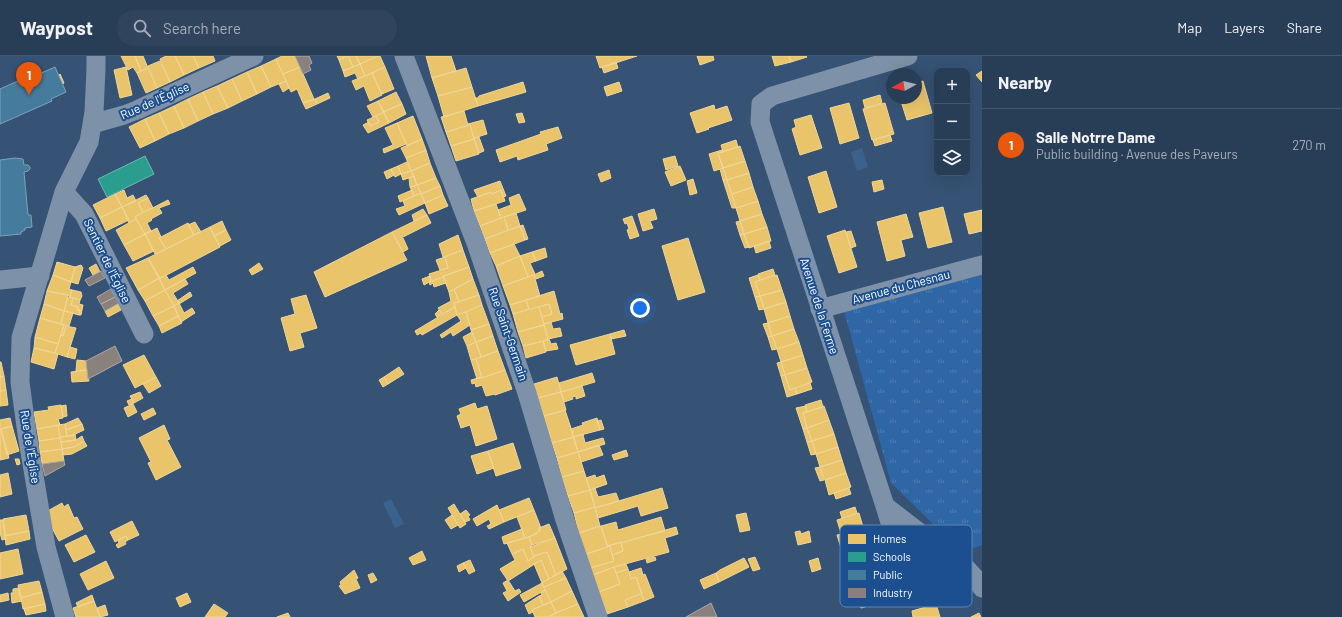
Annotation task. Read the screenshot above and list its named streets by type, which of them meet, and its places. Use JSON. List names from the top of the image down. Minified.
{"streets":{"street":["Rue de l'Église","Sentier de l'Église","Avenue du Chesnau","Avenue de la Ferme","Rue Saint-Germain"]},"crossings":[["Rue de l'Église","Sentier de l'Église"],["Avenue du Chesnau","Avenue de la Ferme"]],"legend":["Homes","Schools","Public","Industry"],"north":"left","page":{"header":"Waypost","search":"Search here","nav":["Map","Layers","Share"],"heading":"Nearby","pins":"1","map_buttons":["+","−"],"list":[{"mark":"1","name":"Salle Notrre Dame","note":"Public building · Avenue des Paveurs","value":"270 m"}]}}
